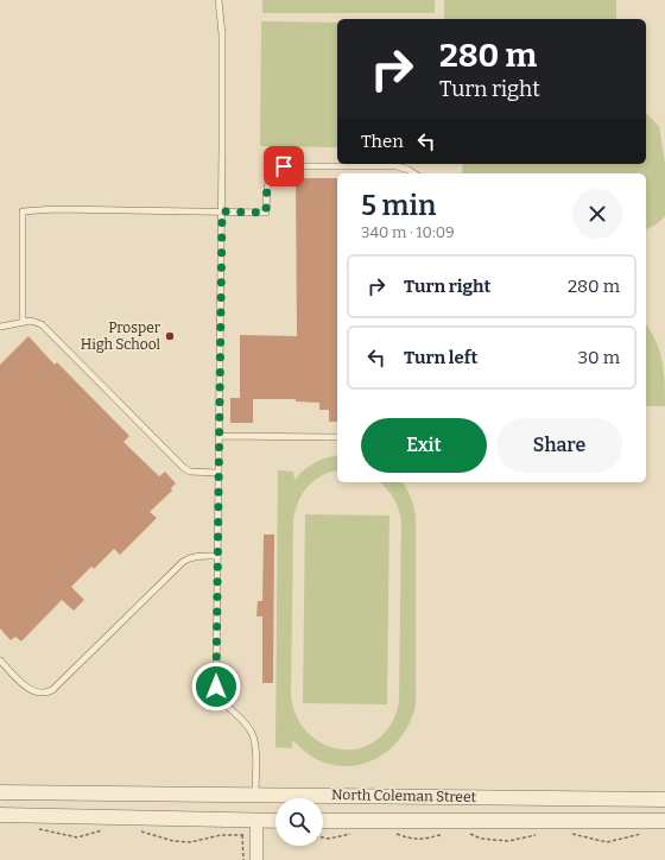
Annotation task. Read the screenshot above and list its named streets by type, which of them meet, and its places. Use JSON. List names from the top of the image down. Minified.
{"streets":{"street":["North Coleman Street"]},"places":["Prosper High School"],"page":{"turn":["280 m","Turn right"],"then":"Then","heading":["5 min","340 m · 10:09"],"list":[{"name":"Turn right","value":"280 m"},{"name":"Turn left","value":"30 m"}],"buttons":["Exit","Share"]}}
